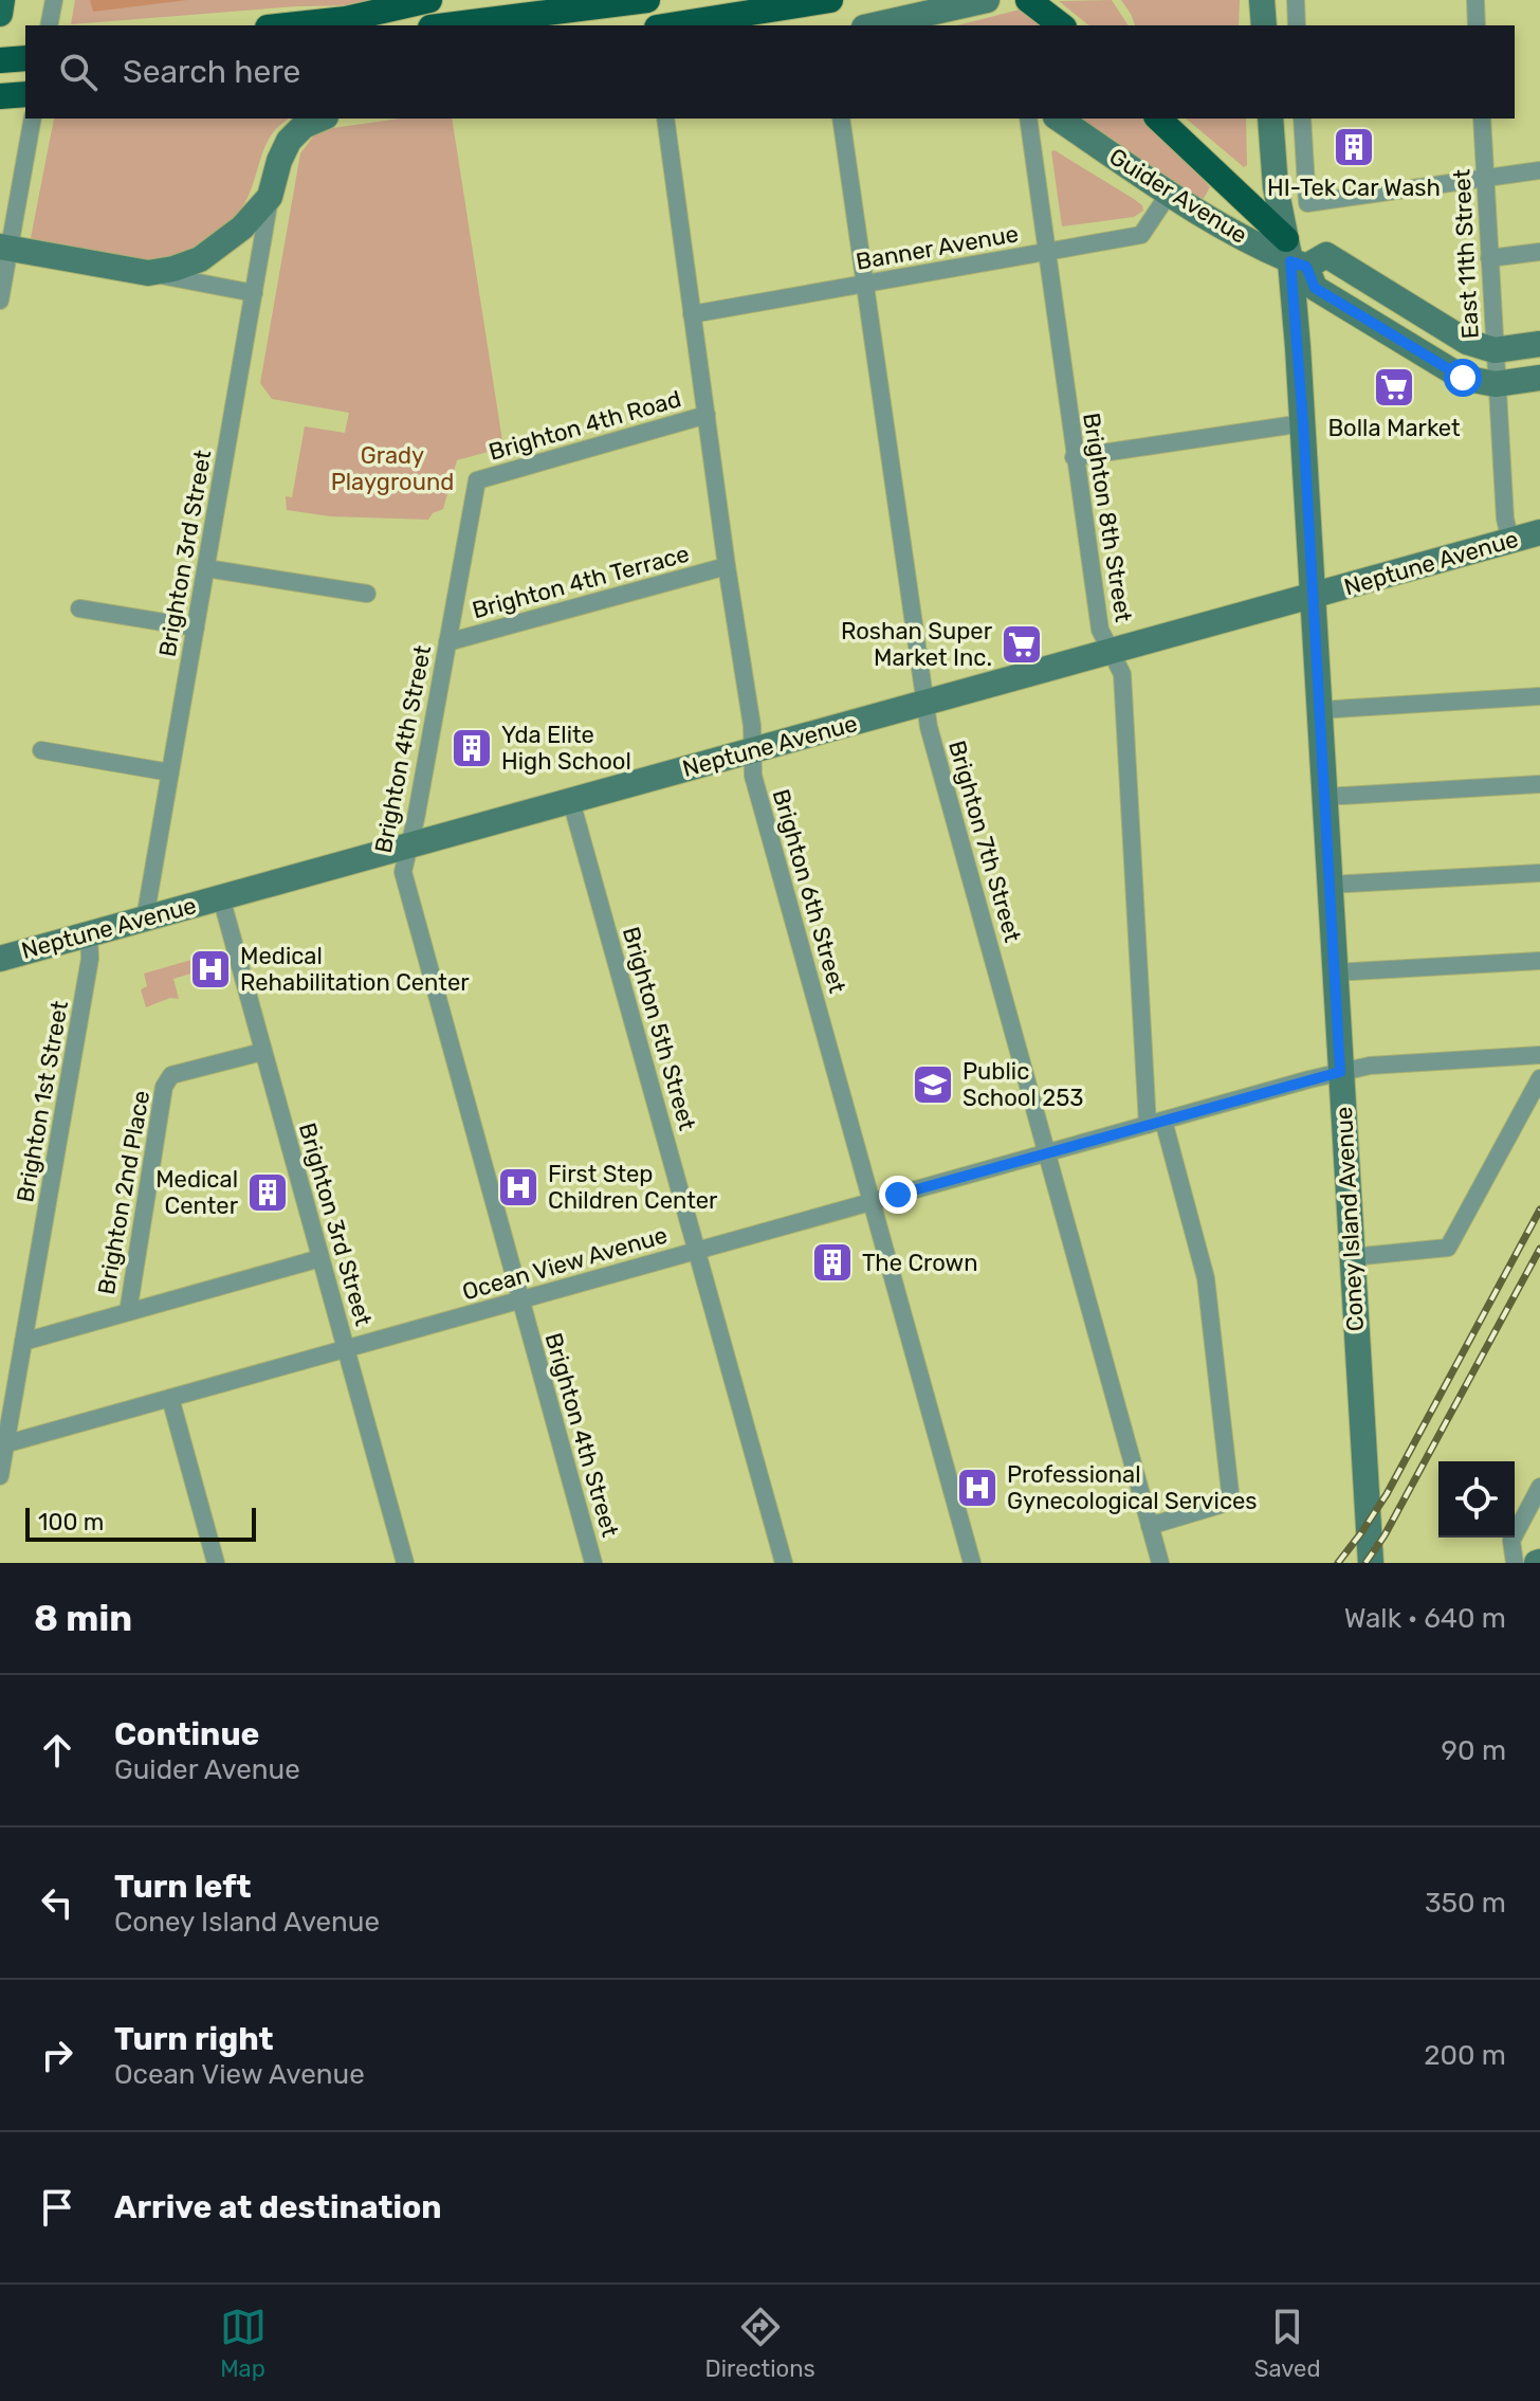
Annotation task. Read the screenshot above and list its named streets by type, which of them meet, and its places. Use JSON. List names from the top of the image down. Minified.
{"streets":{"main road":["Guider Avenue","Neptune Avenue","Coney Island Avenue"],"street":["Banner Avenue","East 11th Street","Brighton 4th Road","Brighton 8th Street","Brighton 3rd Street","Brighton 4th Terrace","Brighton 4th Street","Brighton 7th Street","Brighton 6th Street","Brighton 5th Street","Brighton 1st Street","Brighton 2nd Place","Ocean View Avenue"]},"crossings":[["Guider Avenue","Banner Avenue"],["Guider Avenue","East 11th Street"],["Guider Avenue","Coney Island Avenue"],["Banner Avenue","Brighton 8th Street"],["Banner Avenue","Brighton 7th Street"],["Banner Avenue","Brighton 6th Street"],["East 11th Street","Neptune Avenue"],["Brighton 4th Road","Brighton 4th Street"],["Brighton 4th Road","Brighton 6th Street"],["Brighton 8th Street","Neptune Avenue"],["Brighton 8th Street","Brighton 7th Street"],["Brighton 8th Street","Ocean View Avenue"],["Brighton 3rd Street","Neptune Avenue"],["Brighton 3rd Street","Brighton 2nd Place"],["Brighton 3rd Street","Ocean View Avenue"],["Neptune Avenue","Brighton 4th Street"],["Neptune Avenue","Brighton 7th Street"],["Neptune Avenue","Brighton 6th Street"],["Neptune Avenue","Brighton 5th Street"],["Neptune Avenue","Brighton 1st Street"],["Neptune Avenue","Coney Island Avenue"],["Brighton 4th Terrace","Brighton 4th Street"],["Brighton 4th Terrace","Brighton 6th Street"],["Brighton 4th Street","Ocean View Avenue"],["Brighton 7th Street","Ocean View Avenue"],["Brighton 6th Street","Ocean View Avenue"],["Brighton 5th Street","Ocean View Avenue"],["Brighton 1st Street","Ocean View Avenue"],["Coney Island Avenue","Ocean View Avenue"]],"parks":["Grady Playground"],"places":{"building":["HI-Tek Car Wash","Yda Elite High School","Medical Center","The Crown"],"supermarket":["Bolla Market","Roshan Super Market Inc."],"hospital":["Medical Rehabilitation Center","First Step Children Center","Professional Gynecological Services"],"school or university":["Public School 253"]},"scale_bar":"100 m","page":{"search":"Search here","scale":"100 m","heading":["8 min","Walk · 640 m"],"list":[["Continue","Guider Avenue","90 m"],["Turn left","Coney Island Avenue","350 m"],["Turn right","Ocean View Avenue","200 m"],"Arrive at destination"],"nav":["Map","Directions","Saved"]}}
